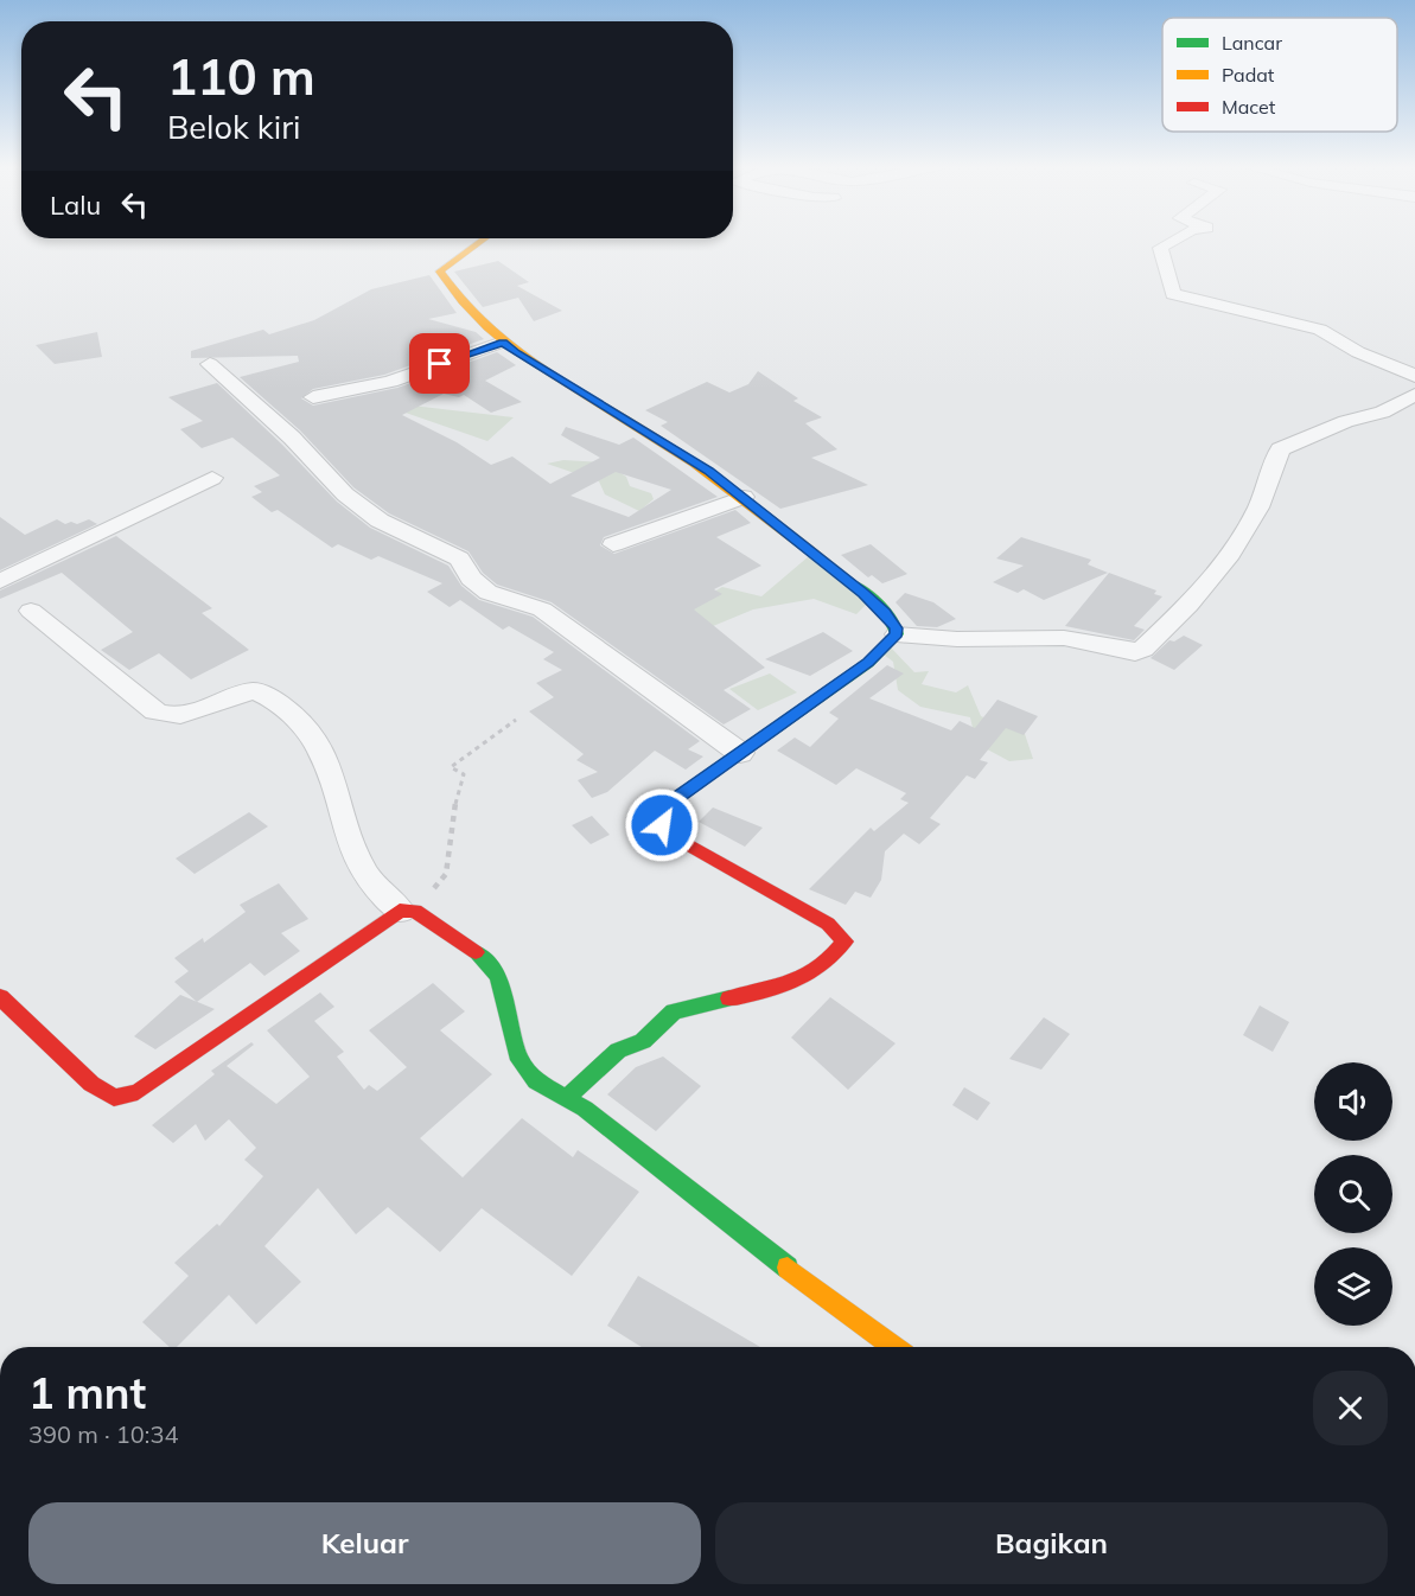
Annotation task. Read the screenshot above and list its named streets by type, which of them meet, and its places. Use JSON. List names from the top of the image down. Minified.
{"legend":["Lancar","Padat","Macet"],"page":{"turn":["110 m","Belok kiri"],"then":"Lalu","heading":["1 mnt","390 m · 10:34"],"buttons":["Keluar","Bagikan"]}}
